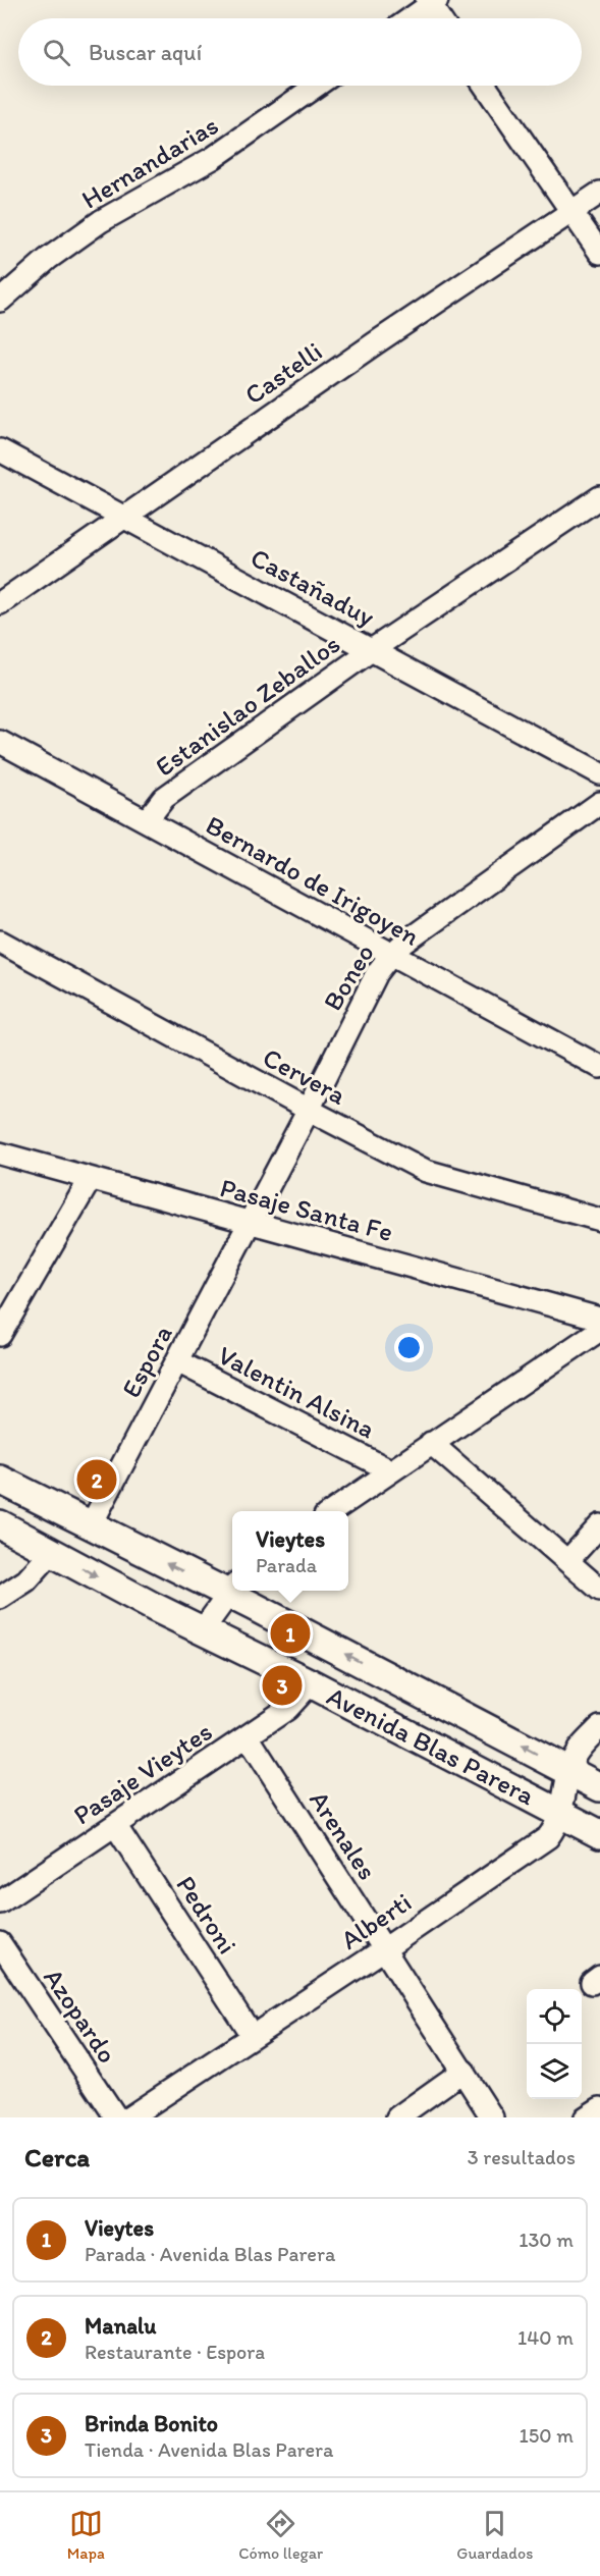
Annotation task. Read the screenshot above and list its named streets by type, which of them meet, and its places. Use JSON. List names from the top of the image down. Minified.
{"streets":{"main road":["Avenida Blas Parera"],"street":["Hernandarias","Castelli","Castañaduy","Estanislao Zeballos","Bernardo de Irigoyen","Boneo","Cervera","Pasaje Santa Fe","Espora","Valentin Alsina","Pasaje Vieytes","Arenales","Pedroni","Alberti","Azopardo"]},"crossings":[["Castelli","Castañaduy"],["Castañaduy","Estanislao Zeballos"],["Estanislao Zeballos","Bernardo de Irigoyen"],["Bernardo de Irigoyen","Boneo"],["Boneo","Cervera"],["Boneo","Pasaje Santa Fe"],["Boneo","Espora"],["Pasaje Santa Fe","Espora"],["Espora","Valentin Alsina"],["Espora","Avenida Blas Parera"],["Avenida Blas Parera","Pasaje Vieytes"],["Avenida Blas Parera","Alberti"],["Pasaje Vieytes","Arenales"],["Pasaje Vieytes","Pedroni"],["Arenales","Alberti"],["Pedroni","Alberti"]],"page":{"search":"Buscar aquí","pins":["2","1","3"],"popup":["Vieytes","Parada"],"heading":["Cerca","3 resultados"],"list":[{"mark":"1","name":"Vieytes","note":"Parada · Avenida Blas Parera","value":"130 m"},{"mark":"2","name":"Manalu","note":"Restaurante · Espora","value":"140 m"},{"mark":"3","name":"Brinda Bonito","note":"Tienda · Avenida Blas Parera","value":"150 m"}],"nav":["Mapa","Cómo llegar","Guardados"]}}
